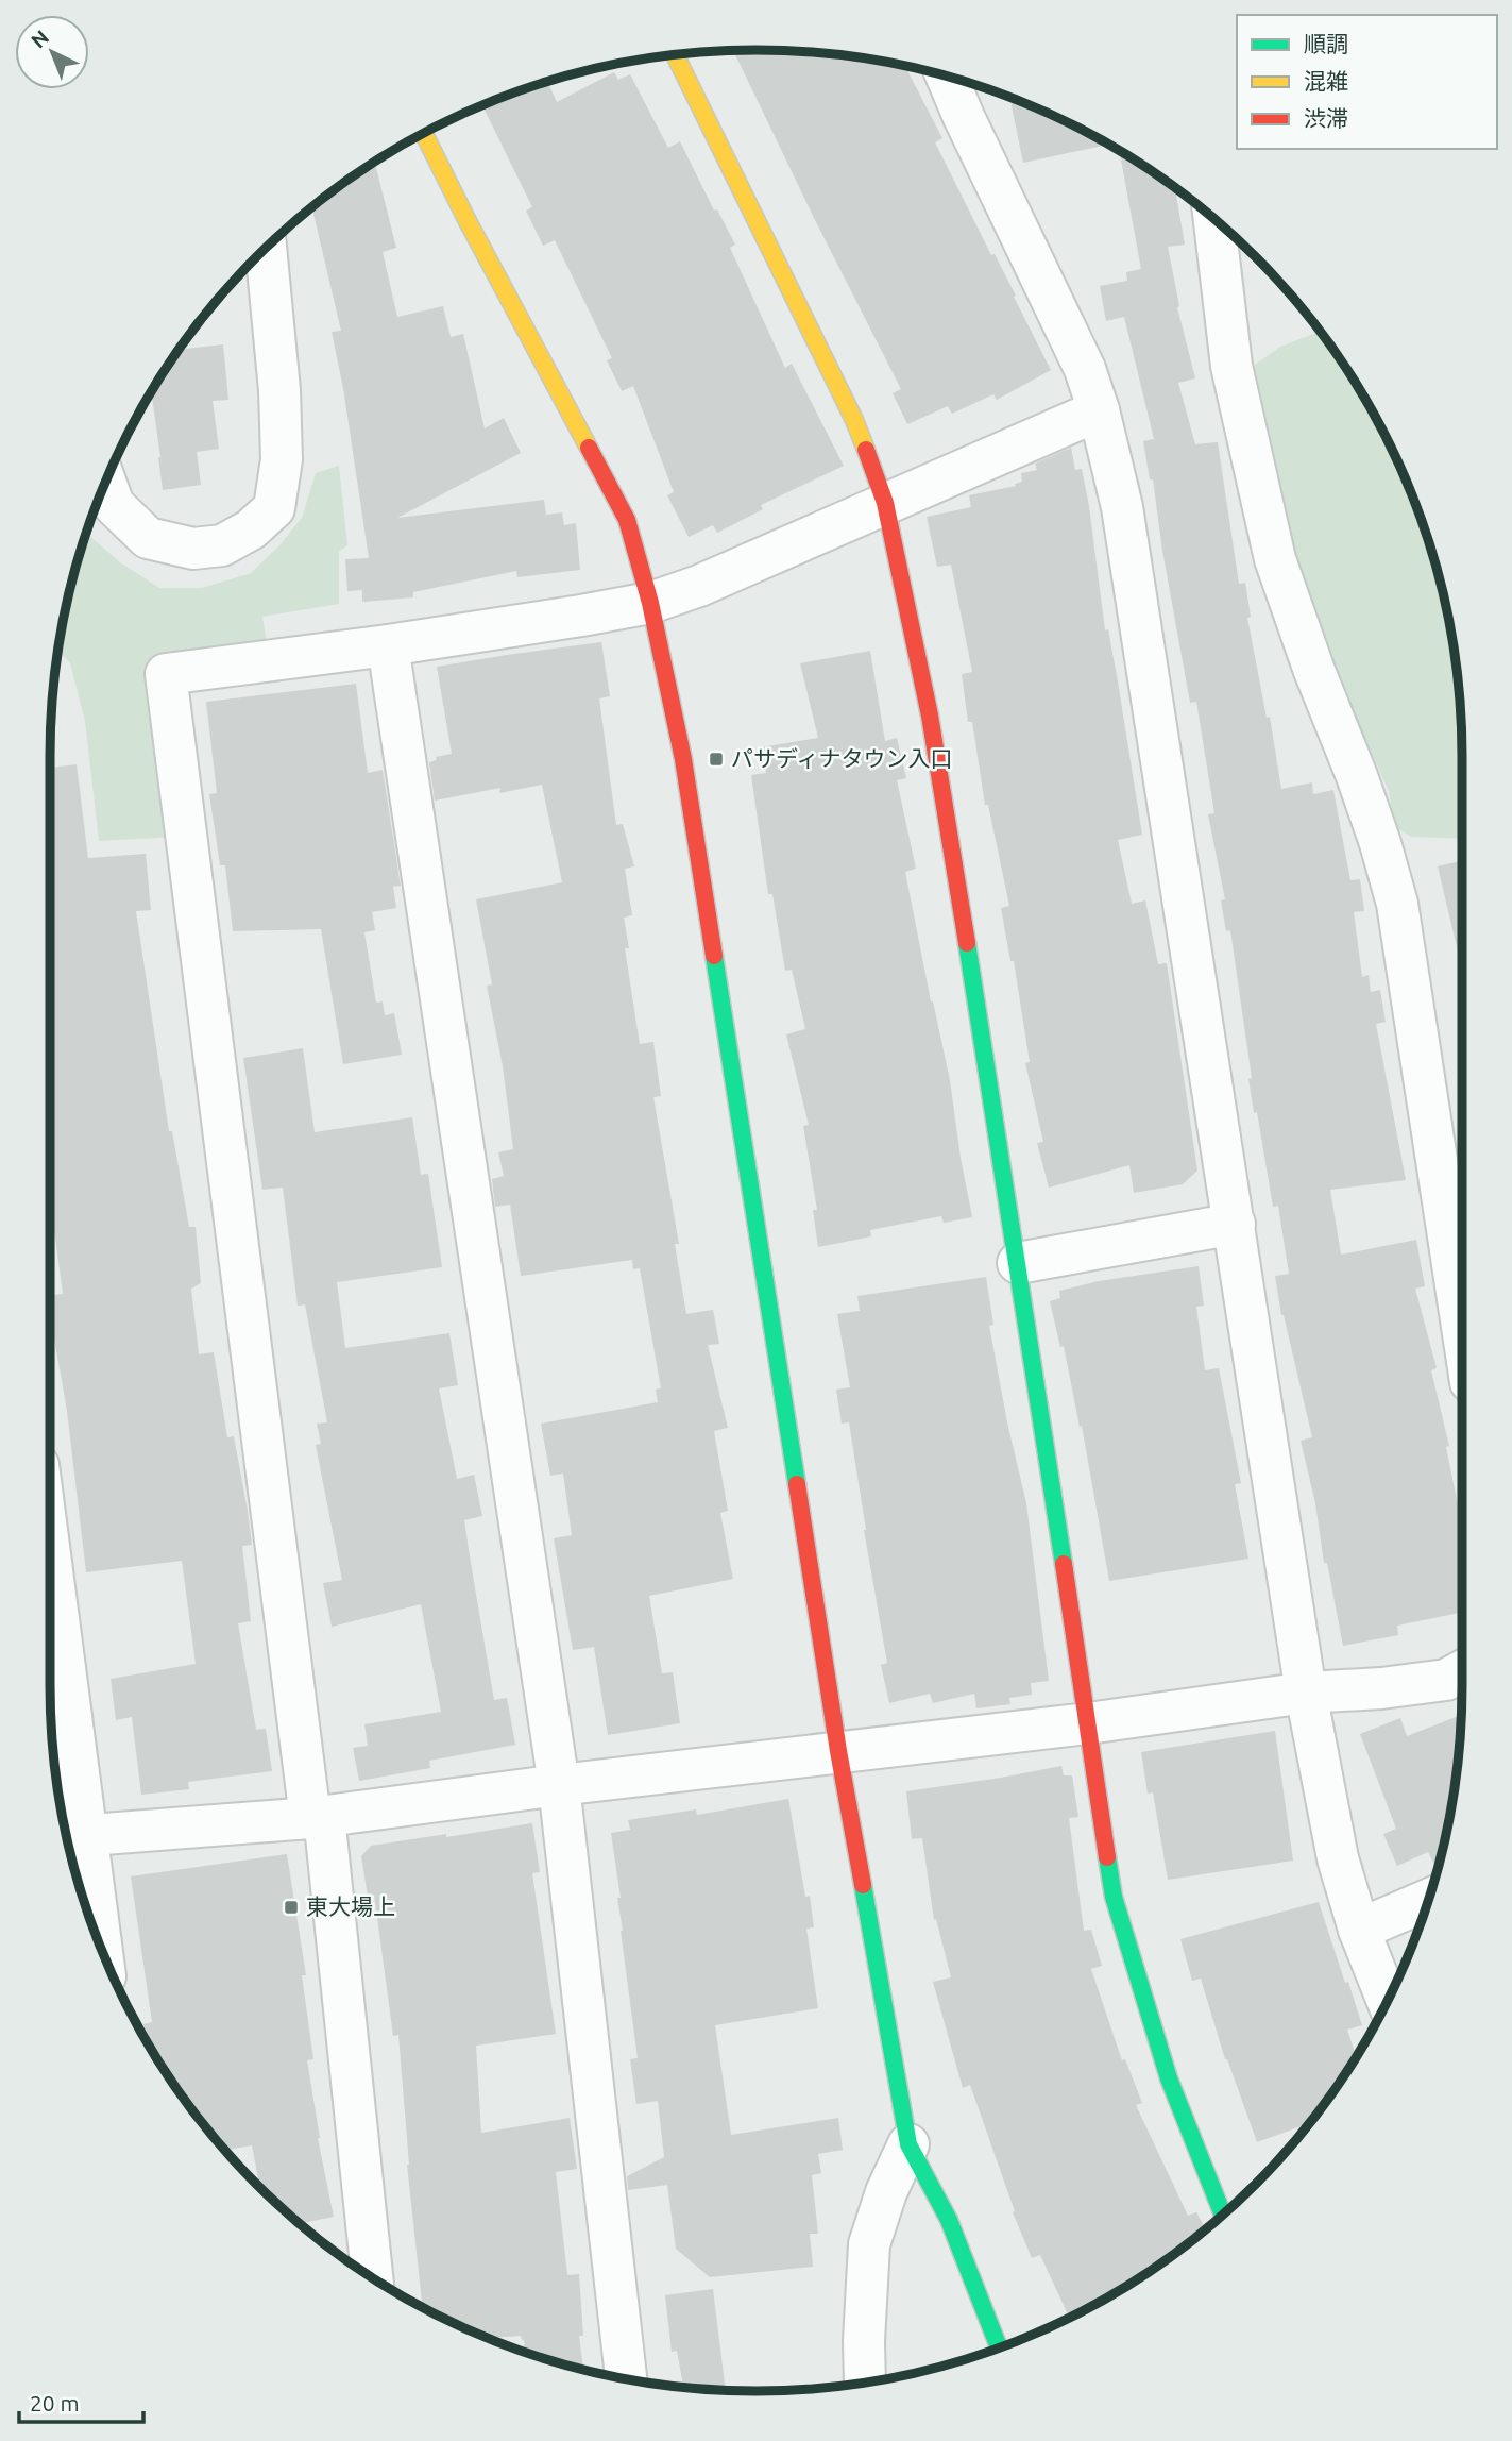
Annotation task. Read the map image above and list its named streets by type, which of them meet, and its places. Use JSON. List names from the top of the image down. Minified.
{"places":{"transit":["パサディナタウン入口","東大場上"]},"legend":["順調","混雑","渋滞"],"scale_bar":"20 m","north":"top left"}
